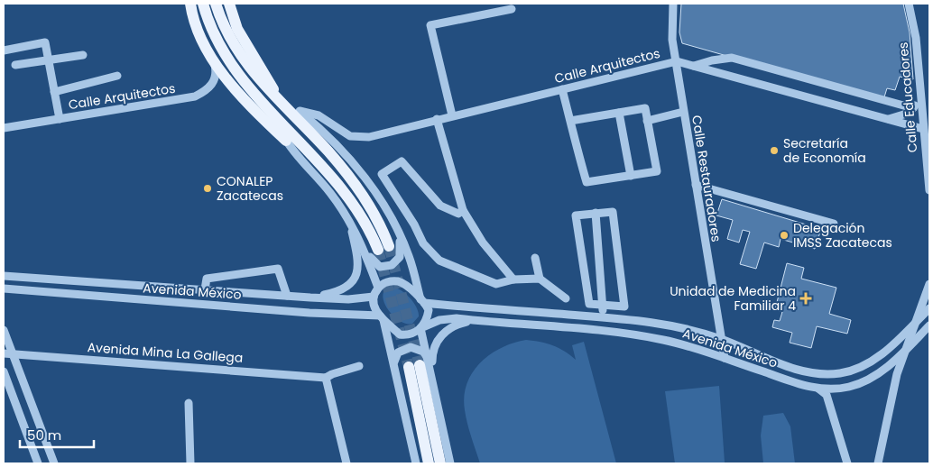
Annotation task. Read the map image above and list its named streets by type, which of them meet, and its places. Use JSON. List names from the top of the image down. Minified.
{"streets":{"street":["Calle Arquitectos","Calle Educadores","Calle Restauradores","Avenida México","Avenida Mina La Gallega"]},"crossings":[["Calle Arquitectos","Calle Educadores"],["Calle Arquitectos","Calle Restauradores"],["Calle Restauradores","Avenida México"]],"places":{"other":["Secretaría de Economía","CONALEP Zacatecas","Delegación IMSS Zacatecas"],"health":["Unidad de Medicina Familiar 4"]},"scale_bar":"50 m"}
